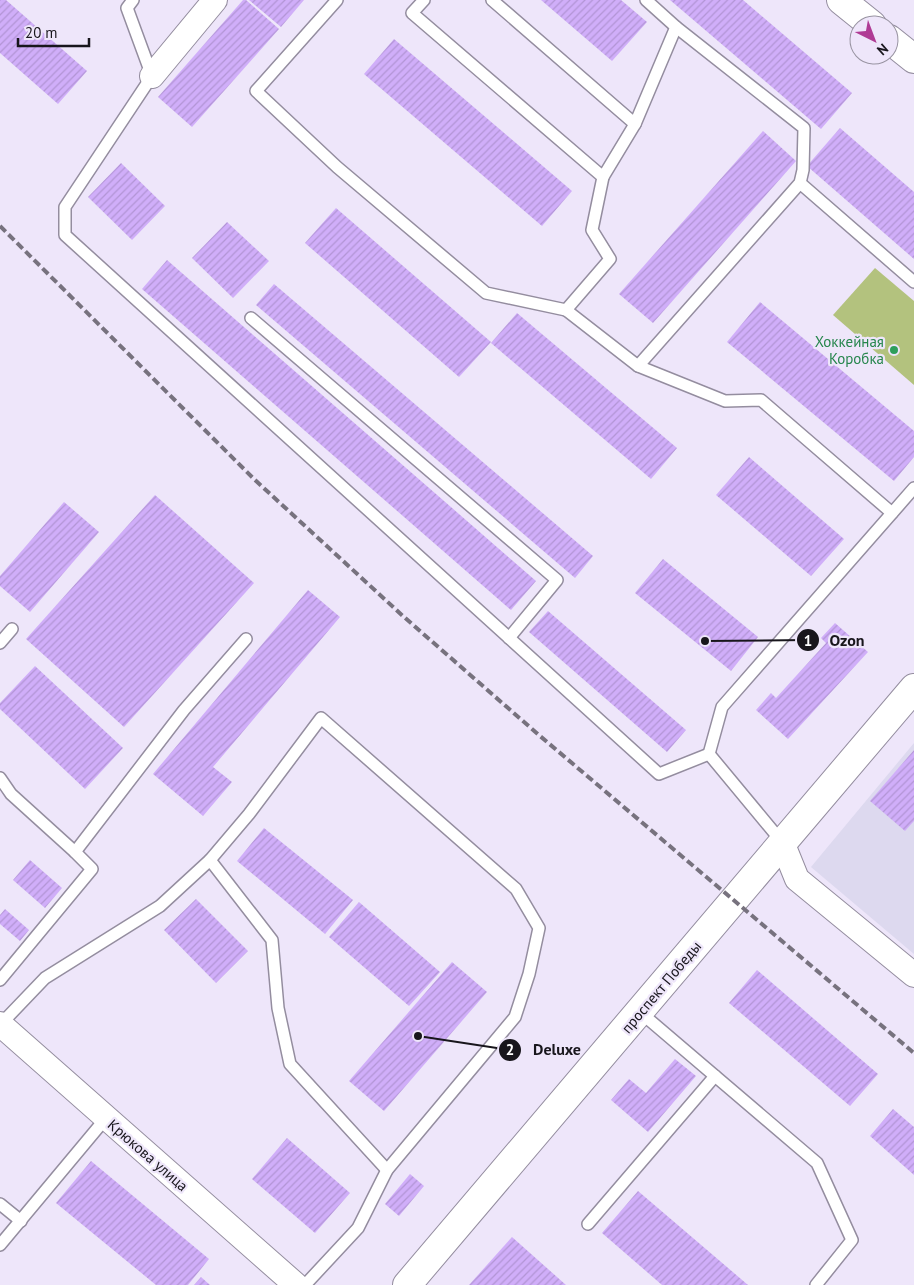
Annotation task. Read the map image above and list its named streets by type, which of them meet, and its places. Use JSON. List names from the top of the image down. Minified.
{"streets":{"main road":["проспект Победы"],"street":["Крюкова улица"]},"places":["Хоккейная Коробка","Ozon","Deluxe"],"scale_bar":"20 m","north":"bottom right"}
